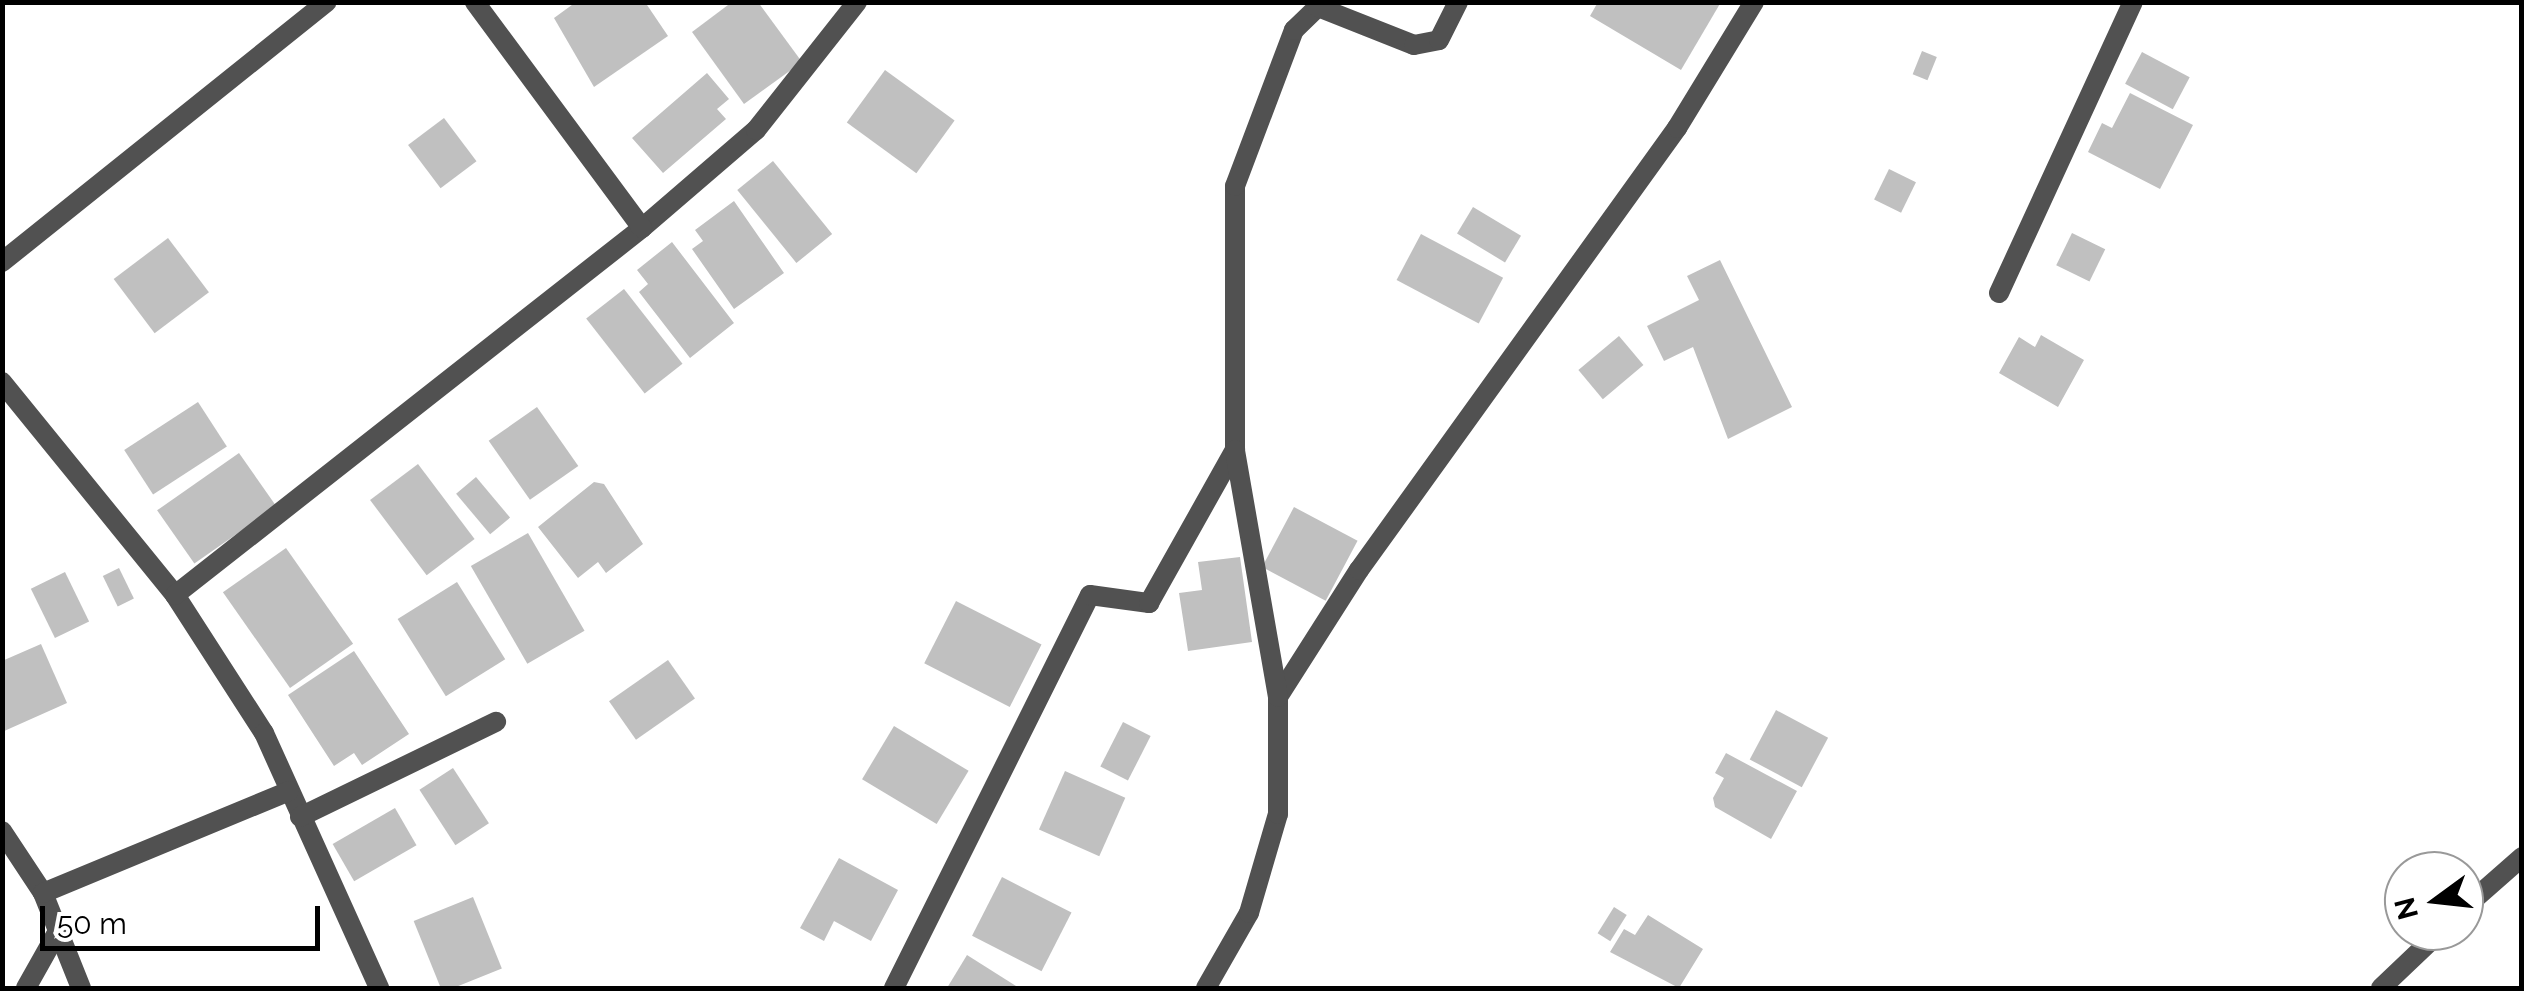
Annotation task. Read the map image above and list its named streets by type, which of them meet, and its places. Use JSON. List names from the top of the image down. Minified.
{"scale_bar":"50 m","north":"left"}
